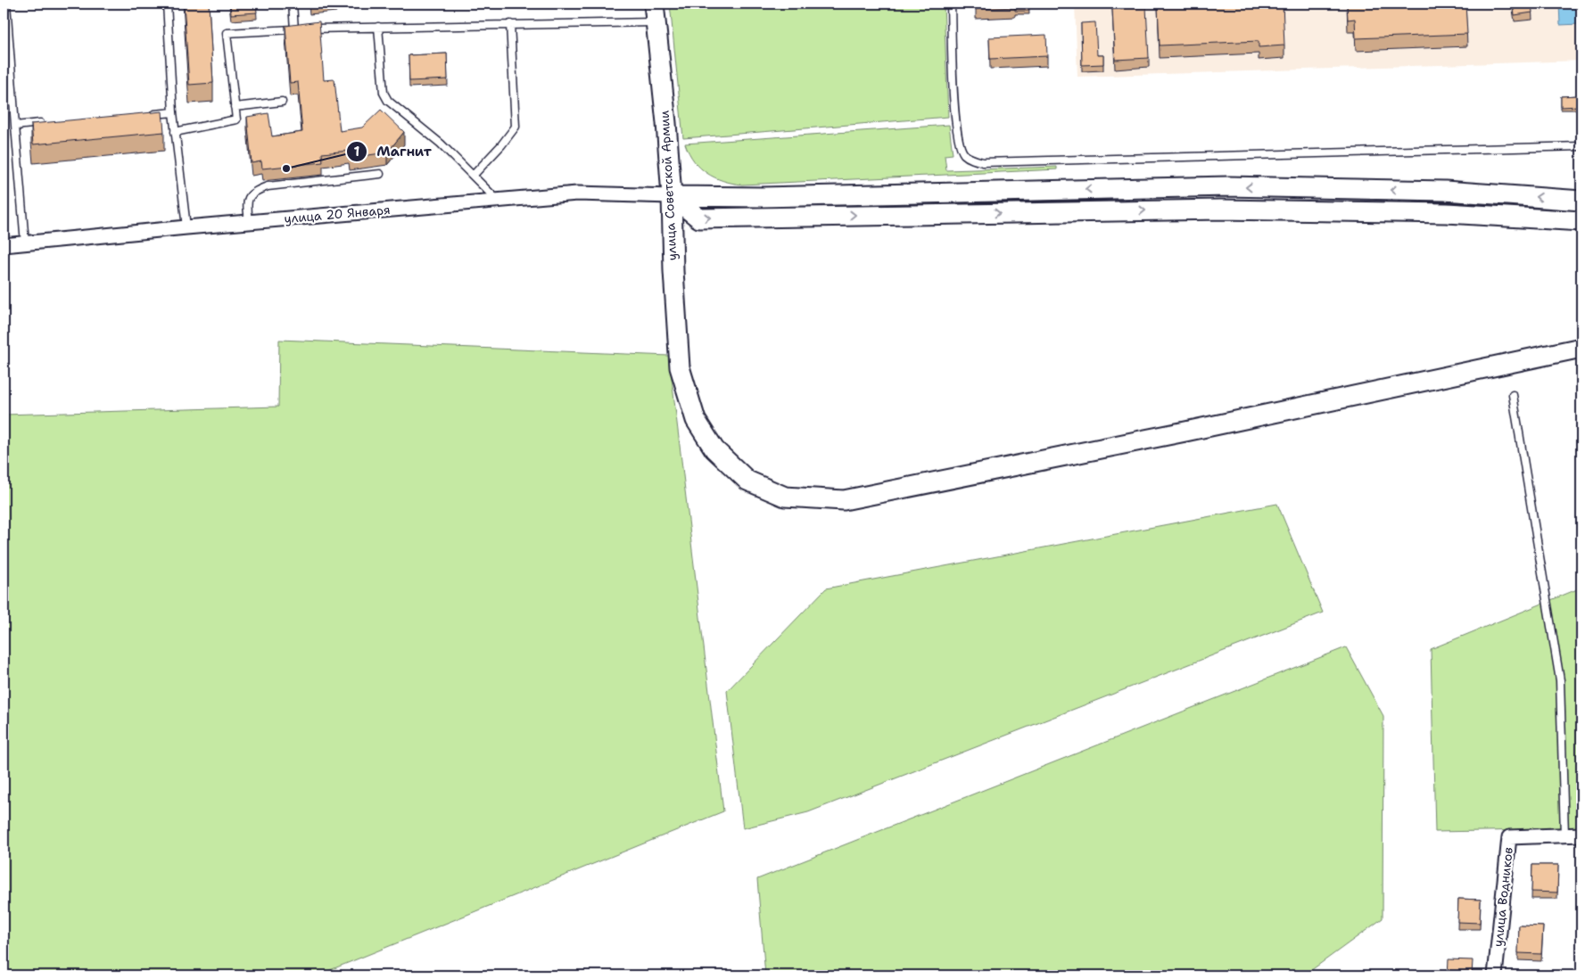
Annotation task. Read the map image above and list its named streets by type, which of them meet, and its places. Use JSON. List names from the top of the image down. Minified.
{"streets":{"main road":["улица Советской Армии"],"street":["улица 20 Января","улица Водников"]},"crossings":[["улица Советской Армии","улица 20 Января"]],"places":["Магнит"]}
